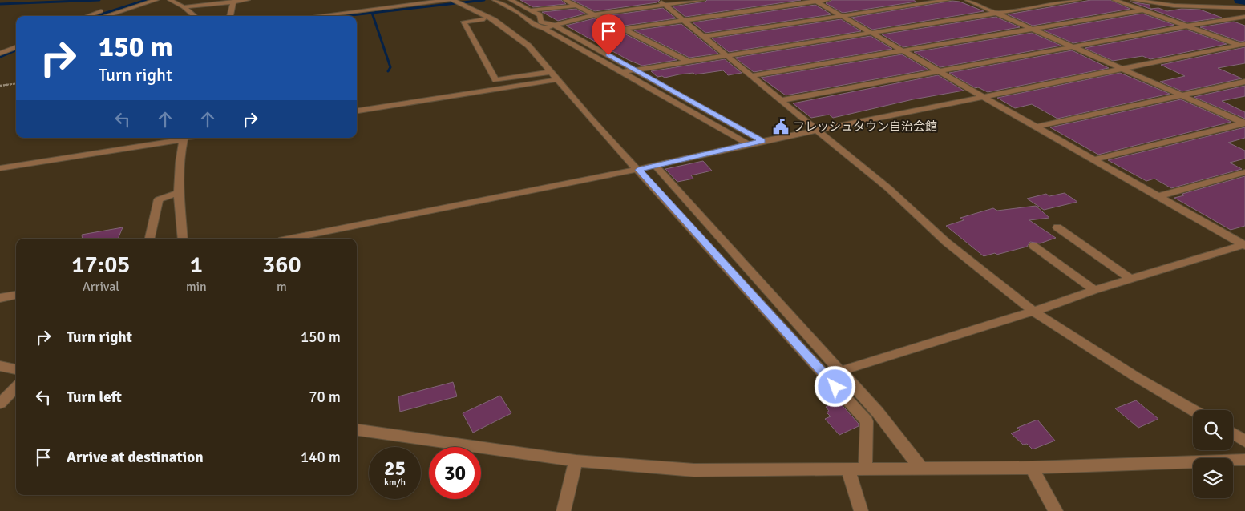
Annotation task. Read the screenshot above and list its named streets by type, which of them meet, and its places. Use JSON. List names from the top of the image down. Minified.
{"places":{"public building":["フレッシュタウン自治会館"]},"page":{"turn":["150 m","Turn right"],"eta":["17:05","Arrival","1","min","360","m"],"list":[{"name":"Turn right","value":"150 m"},{"name":"Turn left","value":"70 m"},{"name":"Arrive at destination","value":"140 m"}],"speed":"25 km/h","limit":"30"}}
